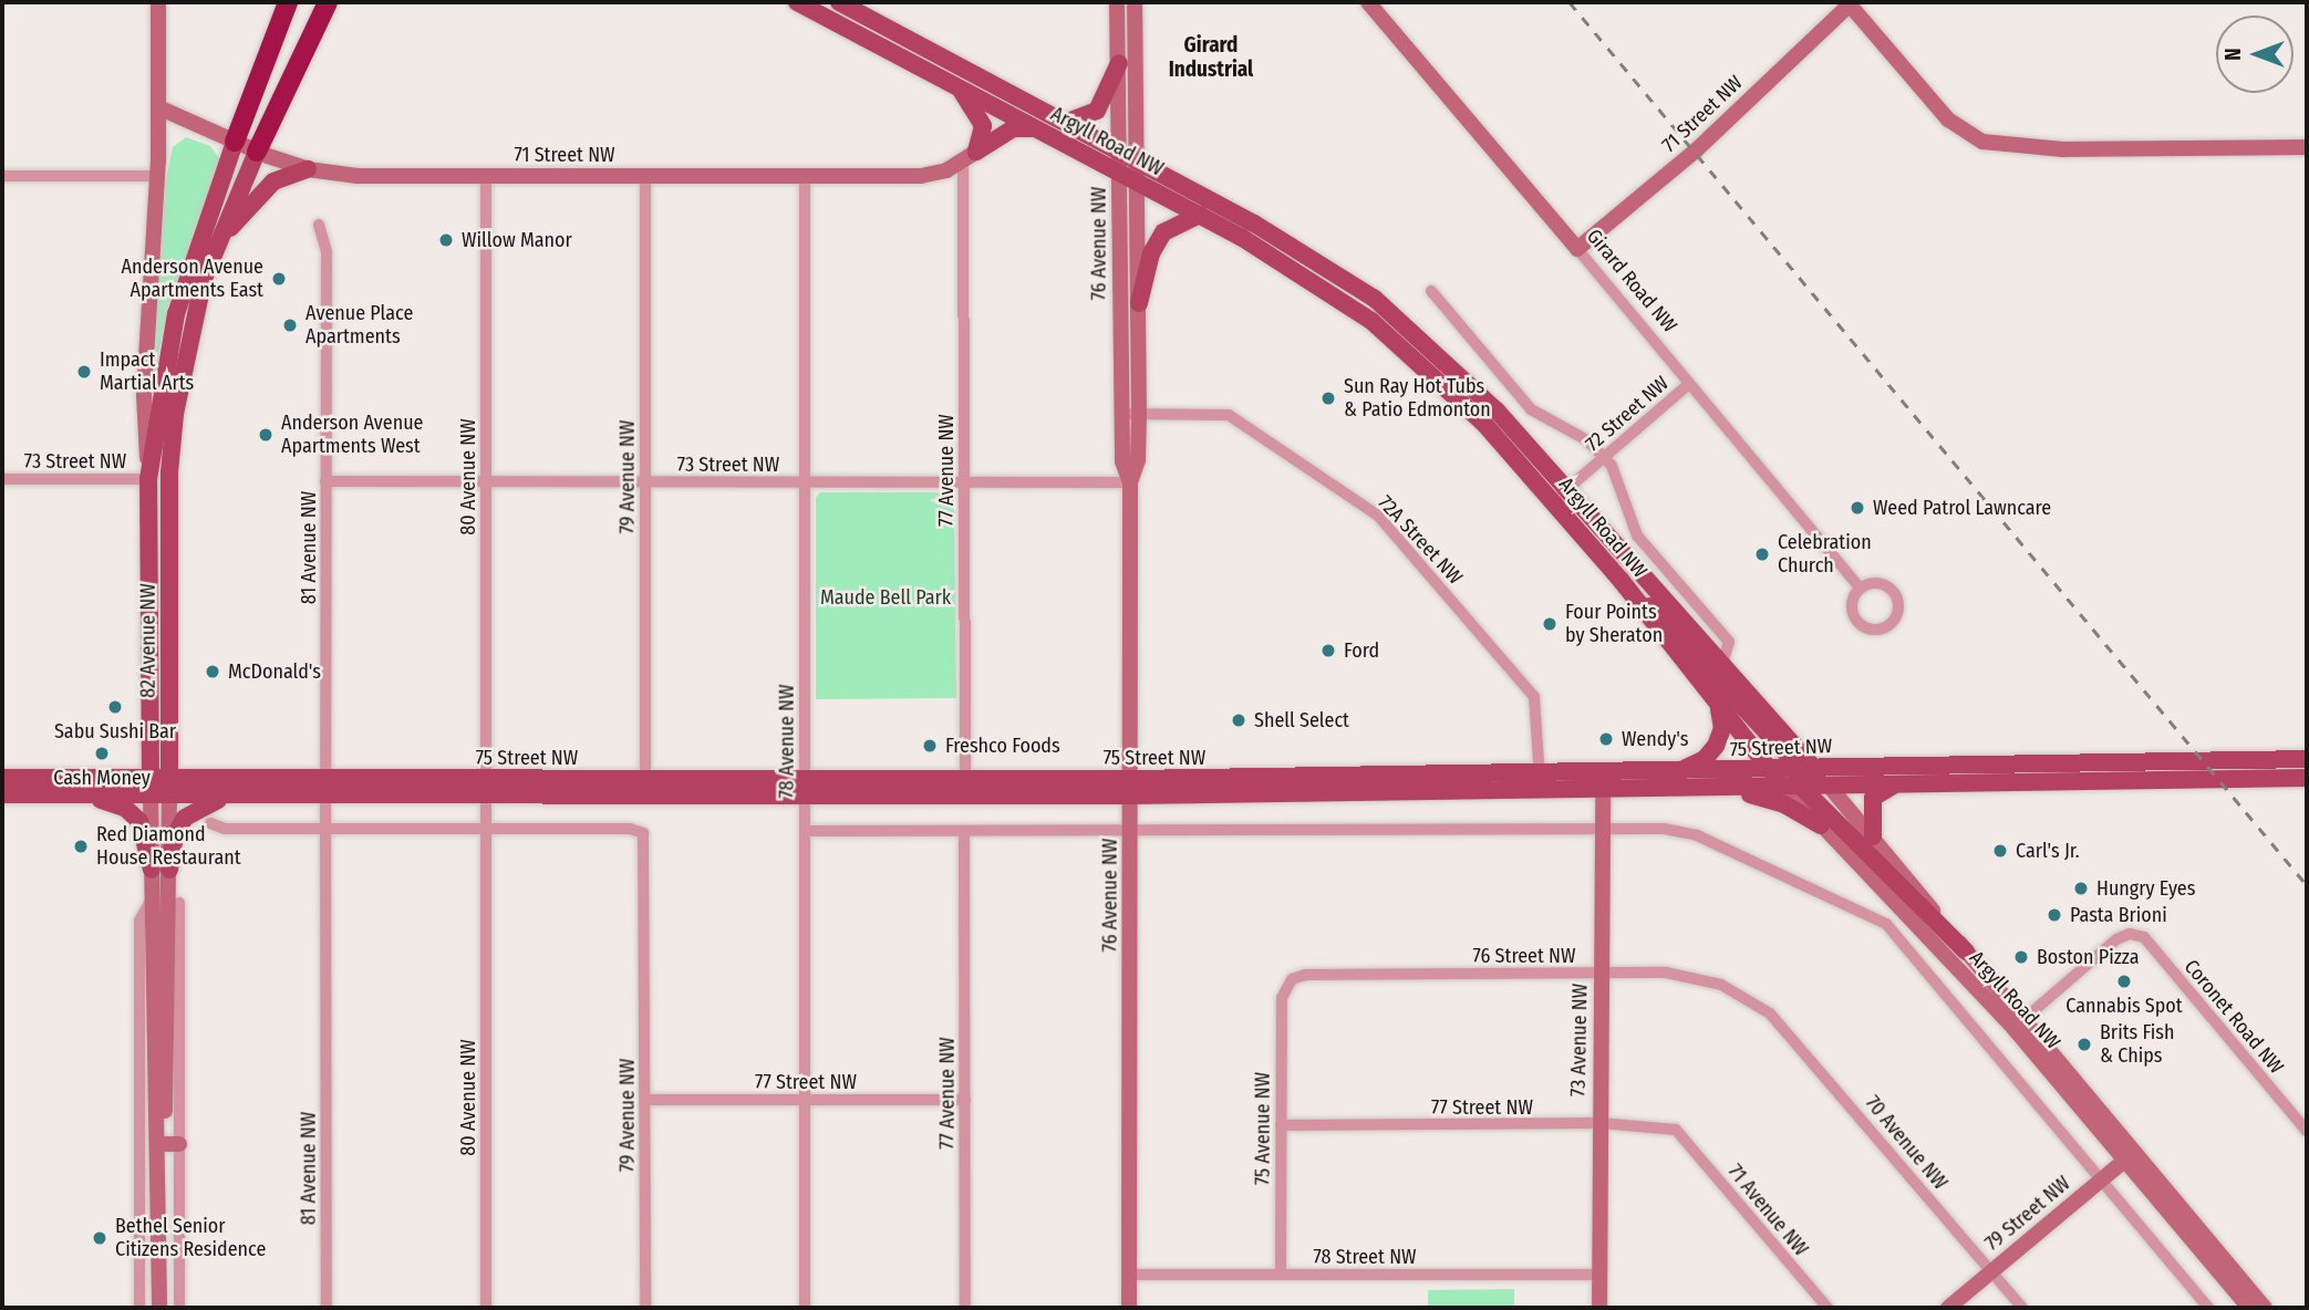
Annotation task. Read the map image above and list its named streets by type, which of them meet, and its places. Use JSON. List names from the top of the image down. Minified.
{"streets":{"main road":["Argyll Road NW","82 Avenue NW","75 Street NW"],"street":["71 Street NW","76 Avenue NW","Girard Road NW","72 Street NW","73 Street NW","77 Avenue NW","80 Avenue NW","79 Avenue NW","72A Street NW","81 Avenue NW","78 Avenue NW","76 Street NW","Coronet Road NW","73 Avenue NW","77 Street NW","75 Avenue NW","70 Avenue NW","71 Avenue NW","79 Street NW","78 Street NW"]},"crossings":[["71 Street NW","Girard Road NW"],["71 Street NW","77 Avenue NW"],["71 Street NW","80 Avenue NW"],["71 Street NW","79 Avenue NW"],["71 Street NW","82 Avenue NW"],["71 Street NW","78 Avenue NW"],["Argyll Road NW","76 Avenue NW"],["Argyll Road NW","72 Street NW"],["Argyll Road NW","75 Street NW"],["Argyll Road NW","Coronet Road NW"],["Argyll Road NW","79 Street NW"],["76 Avenue NW","73 Street NW"],["76 Avenue NW","72A Street NW"],["76 Avenue NW","75 Street NW"],["76 Avenue NW","78 Street NW"],["Girard Road NW","72 Street NW"],["73 Street NW","77 Avenue NW"],["73 Street NW","80 Avenue NW"],["73 Street NW","79 Avenue NW"],["73 Street NW","81 Avenue NW"],["73 Street NW","82 Avenue NW"],["73 Street NW","78 Avenue NW"],["77 Avenue NW","75 Street NW"],["77 Avenue NW","77 Street NW"],["80 Avenue NW","79 Avenue NW"],["80 Avenue NW","75 Street NW"],["79 Avenue NW","75 Street NW"],["79 Avenue NW","77 Street NW"],["72A Street NW","75 Street NW"],["81 Avenue NW","75 Street NW"],["82 Avenue NW","75 Street NW"],["78 Avenue NW","75 Street NW"],["78 Avenue NW","77 Street NW"],["75 Street NW","73 Avenue NW"],["76 Street NW","73 Avenue NW"],["76 Street NW","75 Avenue NW"],["76 Street NW","70 Avenue NW"],["73 Avenue NW","77 Street NW"],["73 Avenue NW","78 Street NW"],["77 Street NW","75 Avenue NW"],["77 Street NW","71 Avenue NW"],["75 Avenue NW","78 Street NW"],["70 Avenue NW","79 Street NW"]],"districts":["Girard Industrial"],"parks":["Maude Bell Park"],"places":["Willow Manor","Anderson Avenue Apartments East","Avenue Place Apartments","Impact Martial Arts","Sun Ray Hot Tubs & Patio Edmonton","Anderson Avenue Apartments West","Weed Patrol Lawncare","Celebration Church","Four Points by Sheraton","Ford","McDonald's","Sabu Sushi Bar","Shell Select","Wendy's","Freshco Foods","Cash Money","Red Diamond House Restaurant","Carl's Jr.","Hungry Eyes","Pasta Brioni","Boston Pizza","Cannabis Spot","Brits Fish & Chips","Bethel Senior Citizens Residence"],"north":"left"}
